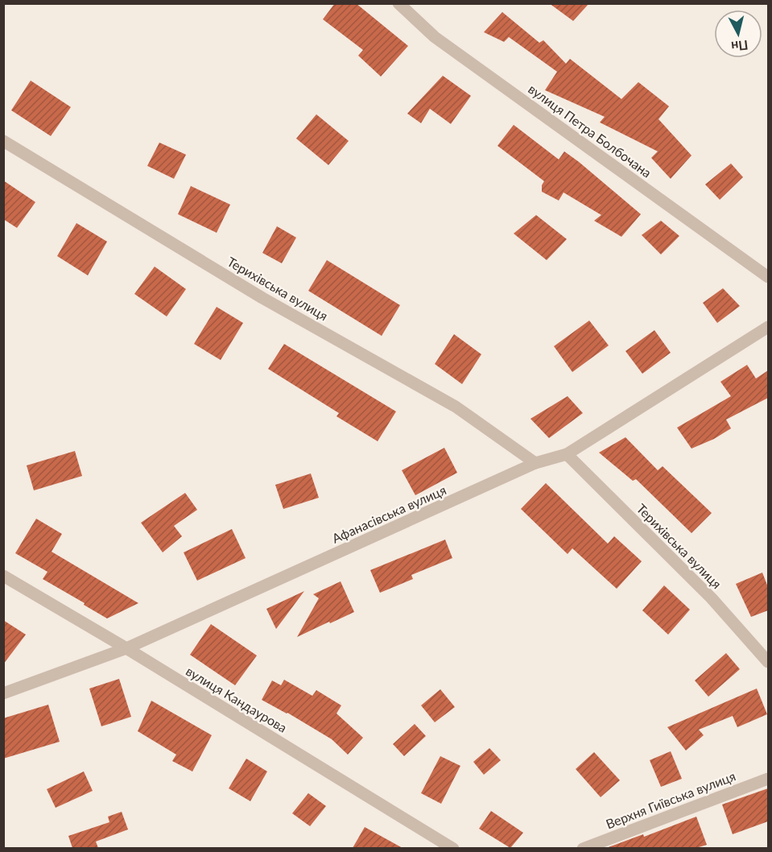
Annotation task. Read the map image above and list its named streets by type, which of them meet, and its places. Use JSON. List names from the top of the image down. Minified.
{"streets":{"street":["вулиця Петра Болбочана","Терихівська вулиця","Афанасівська вулиця","вулиця Кандаурова","Верхня Гиївська вулиця"]},"crossings":[["Терихівська вулиця","Афанасівська вулиця"],["Афанасівська вулиця","вулиця Кандаурова"]],"north":"bottom"}
